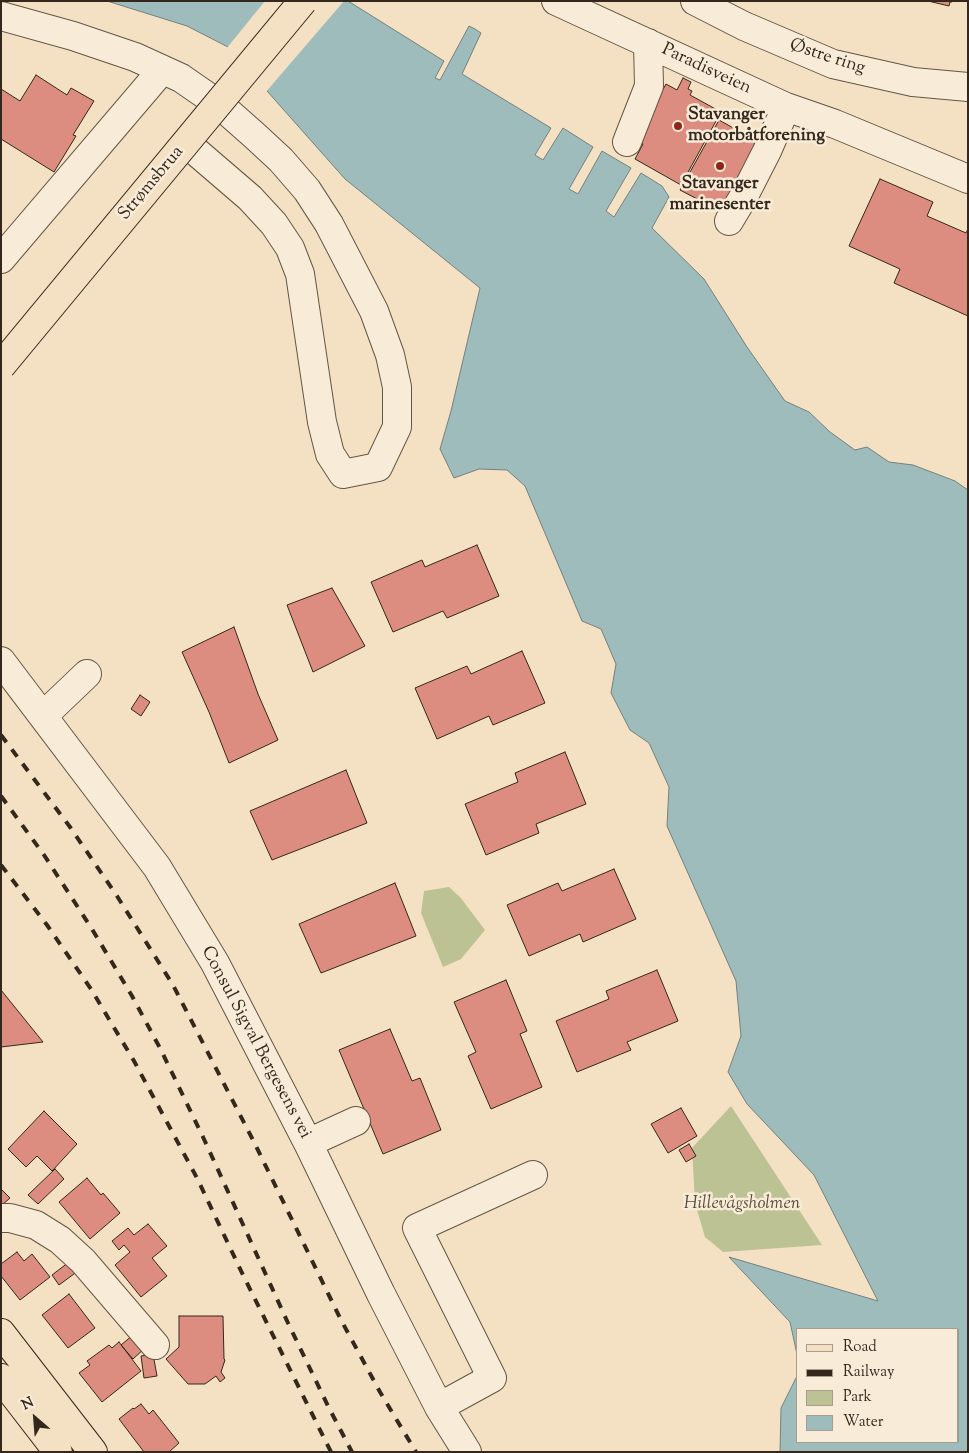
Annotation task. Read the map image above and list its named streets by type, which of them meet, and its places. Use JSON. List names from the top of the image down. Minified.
{"streets":{"main road":["Strømsbrua"],"street":["Østre ring","Paradisveien","Consul Sigval Bergesens vei"]},"parks":["Hillevågsholmen"],"places":["Stavanger motorbåtforening","Stavanger marinesenter"],"legend":["Road","Railway","Park","Water"],"north":"top left"}
